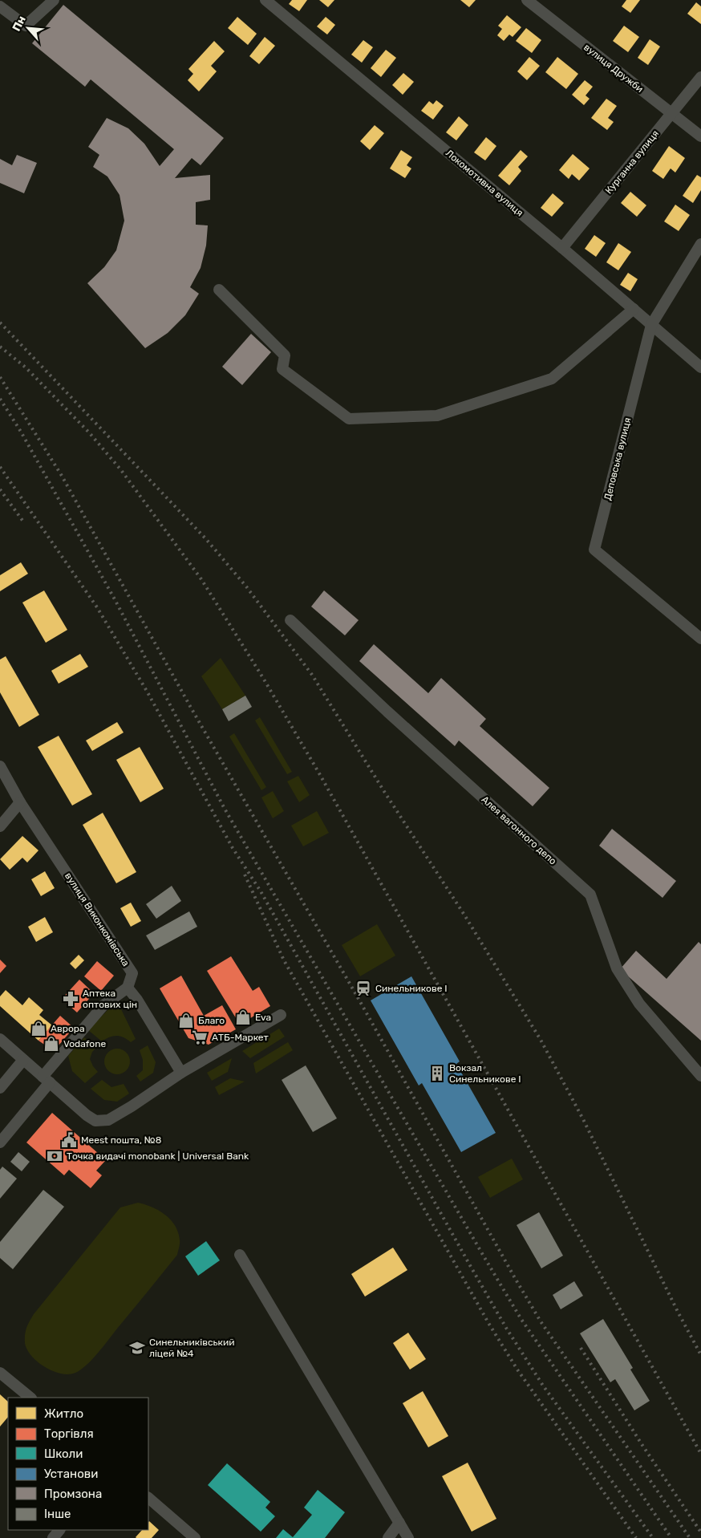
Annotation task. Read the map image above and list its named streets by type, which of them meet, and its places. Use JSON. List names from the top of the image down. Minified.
{"streets":{"street":["вулиця Дружби","Курганна вулиця","Локомотивна вулиця","Деповська вулиця","Алея вагонного депо","вулиця Виконкомівська"]},"crossings":[["вулиця Дружби","Курганна вулиця"],["Курганна вулиця","Локомотивна вулиця"],["Локомотивна вулиця","Деповська вулиця"]],"places":{"station":["Синельникове І"],"pharmacy":["Аптека оптових цін"],"shop":["Eva","Благо","Аврора","Vodafone"],"supermarket":["АТБ-Маркет"],"building":["Вокзал Синельникове І"],"public building":["Meest пошта, №8"],"bank":["Точка видачі monobank | Universal Bank"],"school or university":["Синельниківський ліцей №4"]},"legend":["Житло","Торгівля","Школи","Установи","Промзона","Інше"],"north":"top left"}
